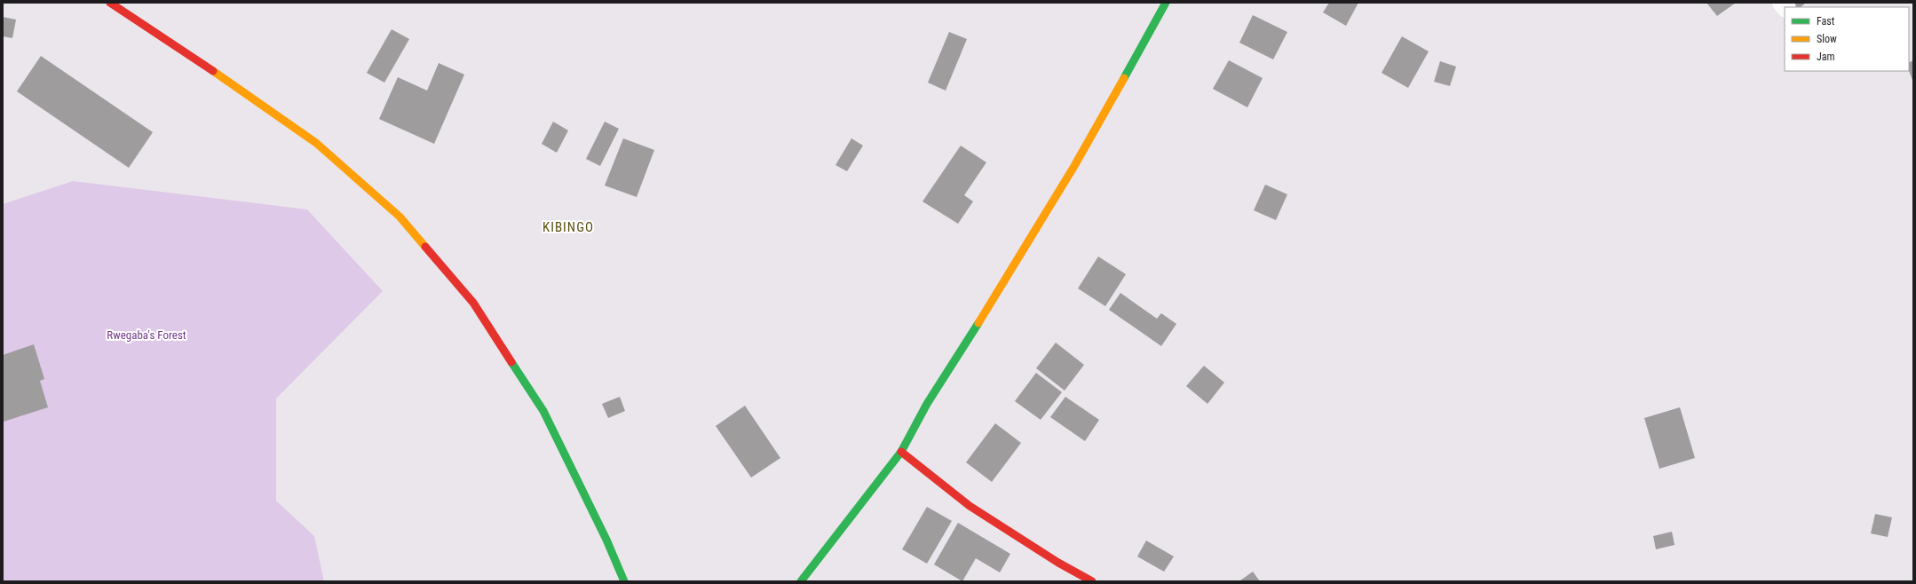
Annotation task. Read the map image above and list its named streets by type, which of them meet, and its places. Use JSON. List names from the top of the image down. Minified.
{"districts":["KIBINGO"],"parks":["Rwegaba's Forest"],"legend":["Fast","Slow","Jam"]}
